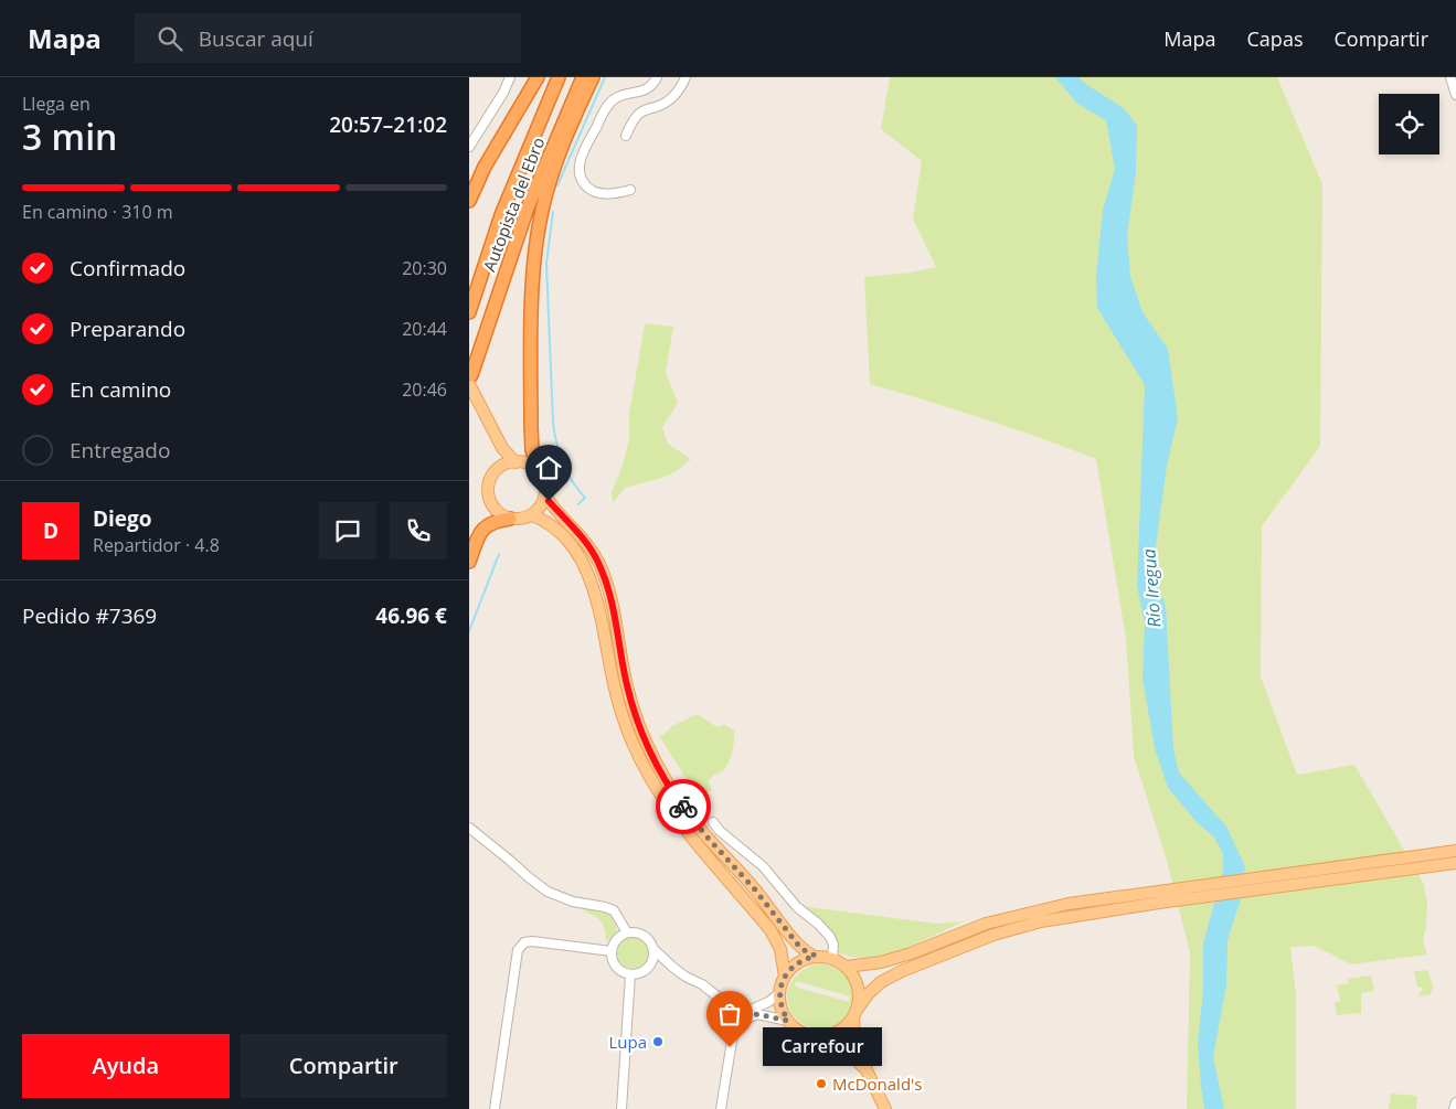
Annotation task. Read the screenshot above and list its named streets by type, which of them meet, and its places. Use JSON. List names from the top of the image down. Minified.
{"streets":{"highway":["Autopista del Ebro"]},"water":["Río Iregua"],"places":["Lupa","Carrefour","McDonald's"],"page":{"header":"Mapa","search":"Buscar aquí","nav":["Mapa","Capas","Compartir"],"heading":["3 min","Llega en","20:57–21:02"],"panel":["Diego","Repartidor · 4.8","Pedido #7369","46.96 €"],"bar":"En camino · 310 m","list":[["Confirmado","20:30"],["Preparando","20:44"],["En camino","20:46"],"Entregado"],"round":"D","buttons":["Ayuda","Compartir"],"bubble":"Carrefour"}}
